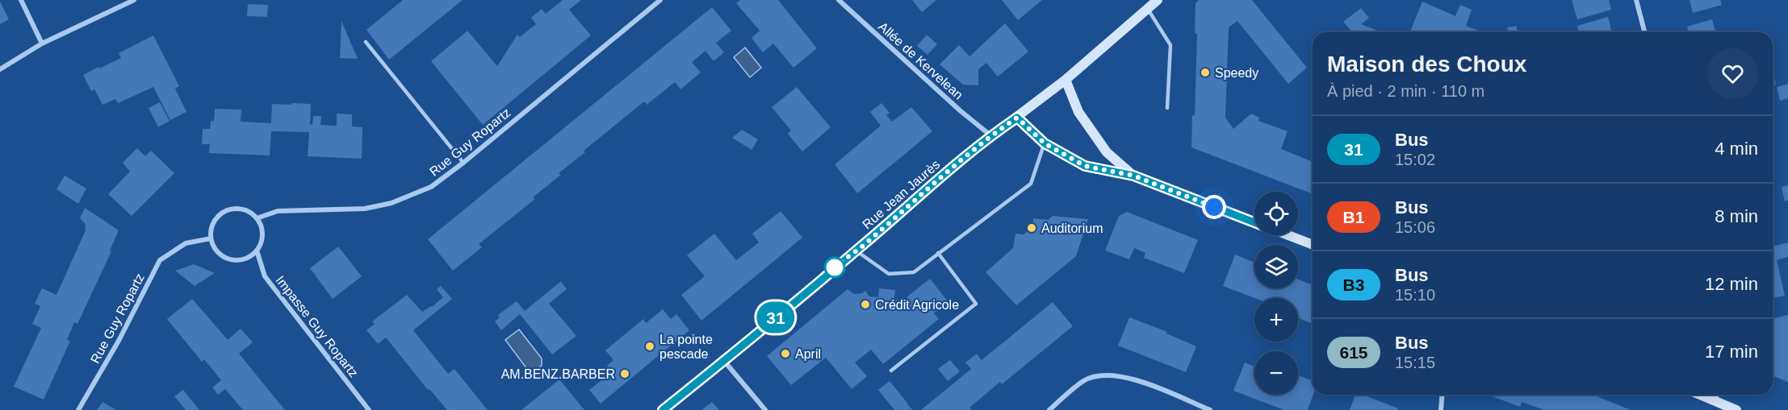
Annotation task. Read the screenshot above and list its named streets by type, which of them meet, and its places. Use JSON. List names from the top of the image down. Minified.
{"streets":{"main road":["Rue Jean Jaurès"],"street":["Allée de Kervelean","Rue Guy Ropartz","Impasse Guy Ropartz"]},"crossings":[["Allée de Kervelean","Rue Jean Jaurès"],["Rue Guy Ropartz","Impasse Guy Ropartz"]],"places":["Speedy","Auditorium","Crédit Agricole","La pointe pescade","April","AM.BENZ.BARBER"],"lines":["bus line 31"],"page":{"on_map":"31","heading":["Maison des Choux","À pied · 2 min · 110 m"],"list":[{"mark":"31","name":"Bus","note":"15:02","value":"4 min"},{"mark":"B1","name":"Bus","note":"15:06","value":"8 min"},{"mark":"B3","name":"Bus","note":"15:10","value":"12 min"},{"mark":"615","name":"Bus","note":"15:15","value":"17 min"}],"map_buttons":["+","−"]}}
